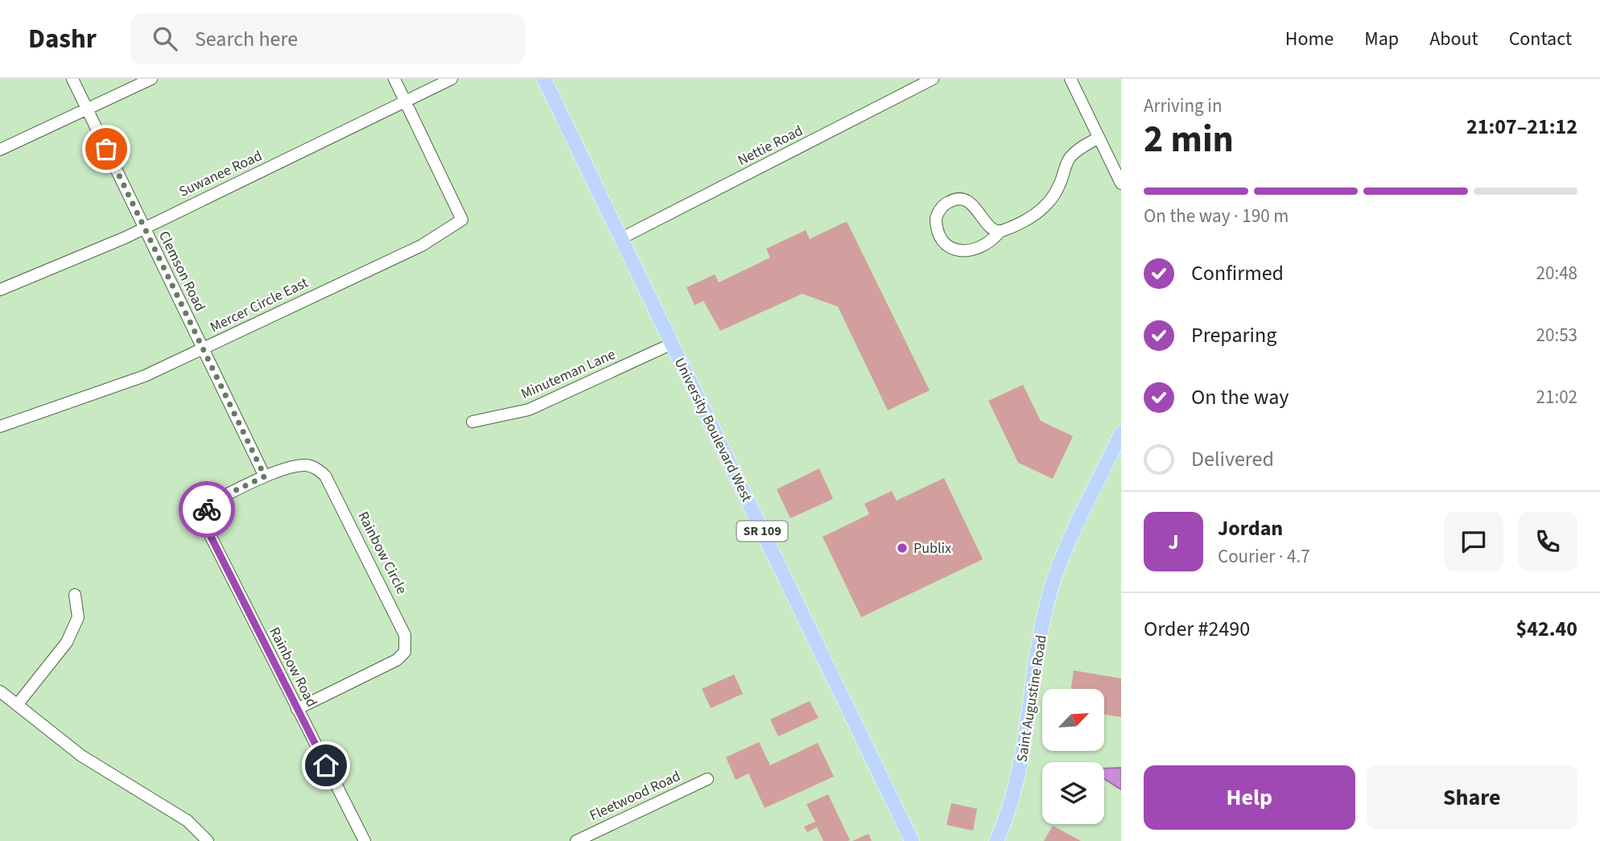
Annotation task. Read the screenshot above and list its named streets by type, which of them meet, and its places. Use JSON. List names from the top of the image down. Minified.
{"streets":{"main road":["University Boulevard West","SR 109","Saint Augustine Road"],"street":["Nettie Road","Suwanee Road","Clemson Road","Mercer Circle East","Minuteman Lane","Rainbow Circle","Rainbow Road","Fleetwood Road"]},"crossings":[["Nettie Road","University Boulevard West"],["Suwanee Road","Clemson Road"],["Suwanee Road","Mercer Circle East"],["Clemson Road","Mercer Circle East"],["Clemson Road","Rainbow Circle"],["Minuteman Lane","University Boulevard West"],["Rainbow Circle","Rainbow Road"]],"places":["Publix"],"north":"top right","page":{"header":"Dashr","search":"Search here","nav":["Home","Map","About","Contact"],"heading":["2 min","Arriving in","21:07–21:12"],"panel":["Jordan","Courier · 4.7","Order #2490","$42.40"],"bar":"On the way · 190 m","list":[["Confirmed","20:48"],["Preparing","20:53"],["On the way","21:02"],"Delivered"],"round":"J","buttons":["Help","Share"]}}
